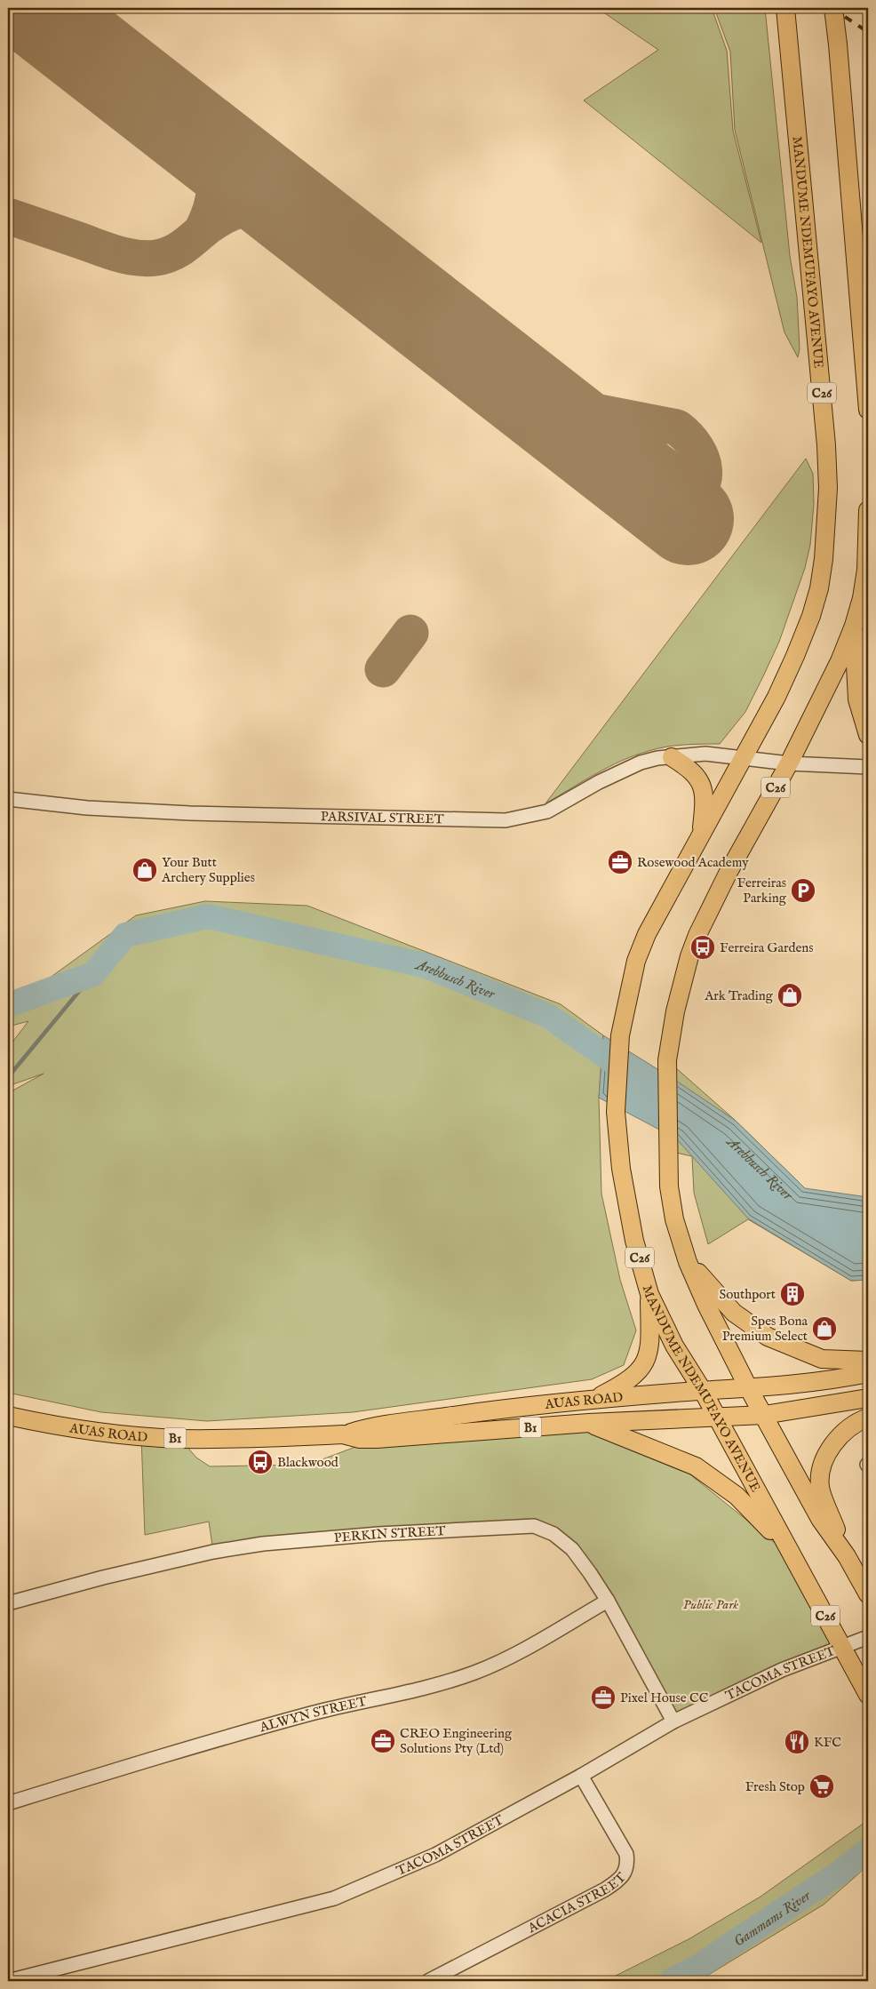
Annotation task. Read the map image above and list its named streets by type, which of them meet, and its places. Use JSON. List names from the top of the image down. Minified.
{"streets":{"main road":["MANDUME NDEMUFAYO AVENUE","C26","AUAS ROAD","B1"],"street":["PARSIVAL STREET","PERKIN STREET","TACOMA STREET","ALWYN STREET","ACACIA STREET"]},"crossings":[["MANDUME NDEMUFAYO AVENUE","PARSIVAL STREET"],["MANDUME NDEMUFAYO AVENUE","AUAS ROAD"],["MANDUME NDEMUFAYO AVENUE","B1"],["MANDUME NDEMUFAYO AVENUE","TACOMA STREET"],["C26","PARSIVAL STREET"],["C26","AUAS ROAD"],["C26","B1"],["AUAS ROAD","B1"],["PERKIN STREET","TACOMA STREET"],["PERKIN STREET","ALWYN STREET"],["TACOMA STREET","ACACIA STREET"]],"water":["Arebbusch River","Gammams River"],"parks":["Public Park"],"places":{"office":["Rosewood Academy","Pixel House CC","CREO Engineering Solutions Pty (Ltd)"],"shop":["Your Butt Archery Supplies","Ark Trading","Spes Bona Premium Select"],"parking":["Ferreiras Parking"],"bus stop":["Ferreira Gardens","Blackwood"],"building":["Southport"],"restaurant":["KFC"],"supermarket":["Fresh Stop"]}}
